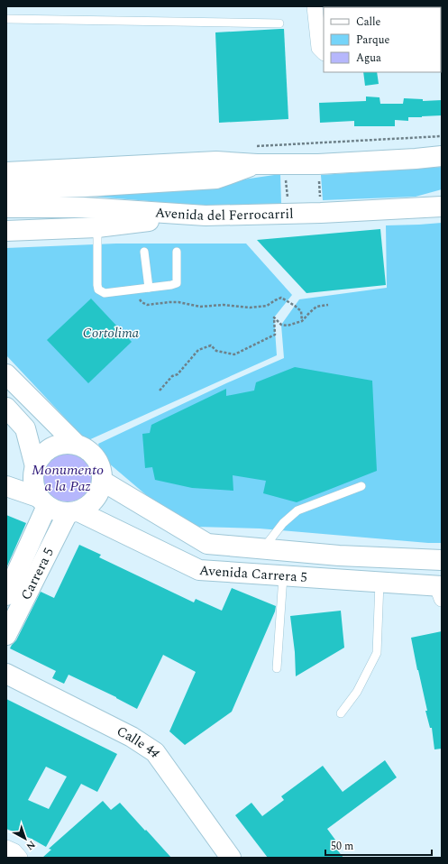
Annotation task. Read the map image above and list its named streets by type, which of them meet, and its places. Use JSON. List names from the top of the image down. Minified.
{"streets":{"main road":["Avenida del Ferrocarril","Avenida Carrera 5","Carrera 5","Calle 44"]},"crossings":[["Avenida Carrera 5","Carrera 5"]],"water":["Monumento a la Paz"],"parks":["Cortolima"],"legend":["Calle","Parque","Agua"],"scale_bar":"50 m","north":"bottom right"}
